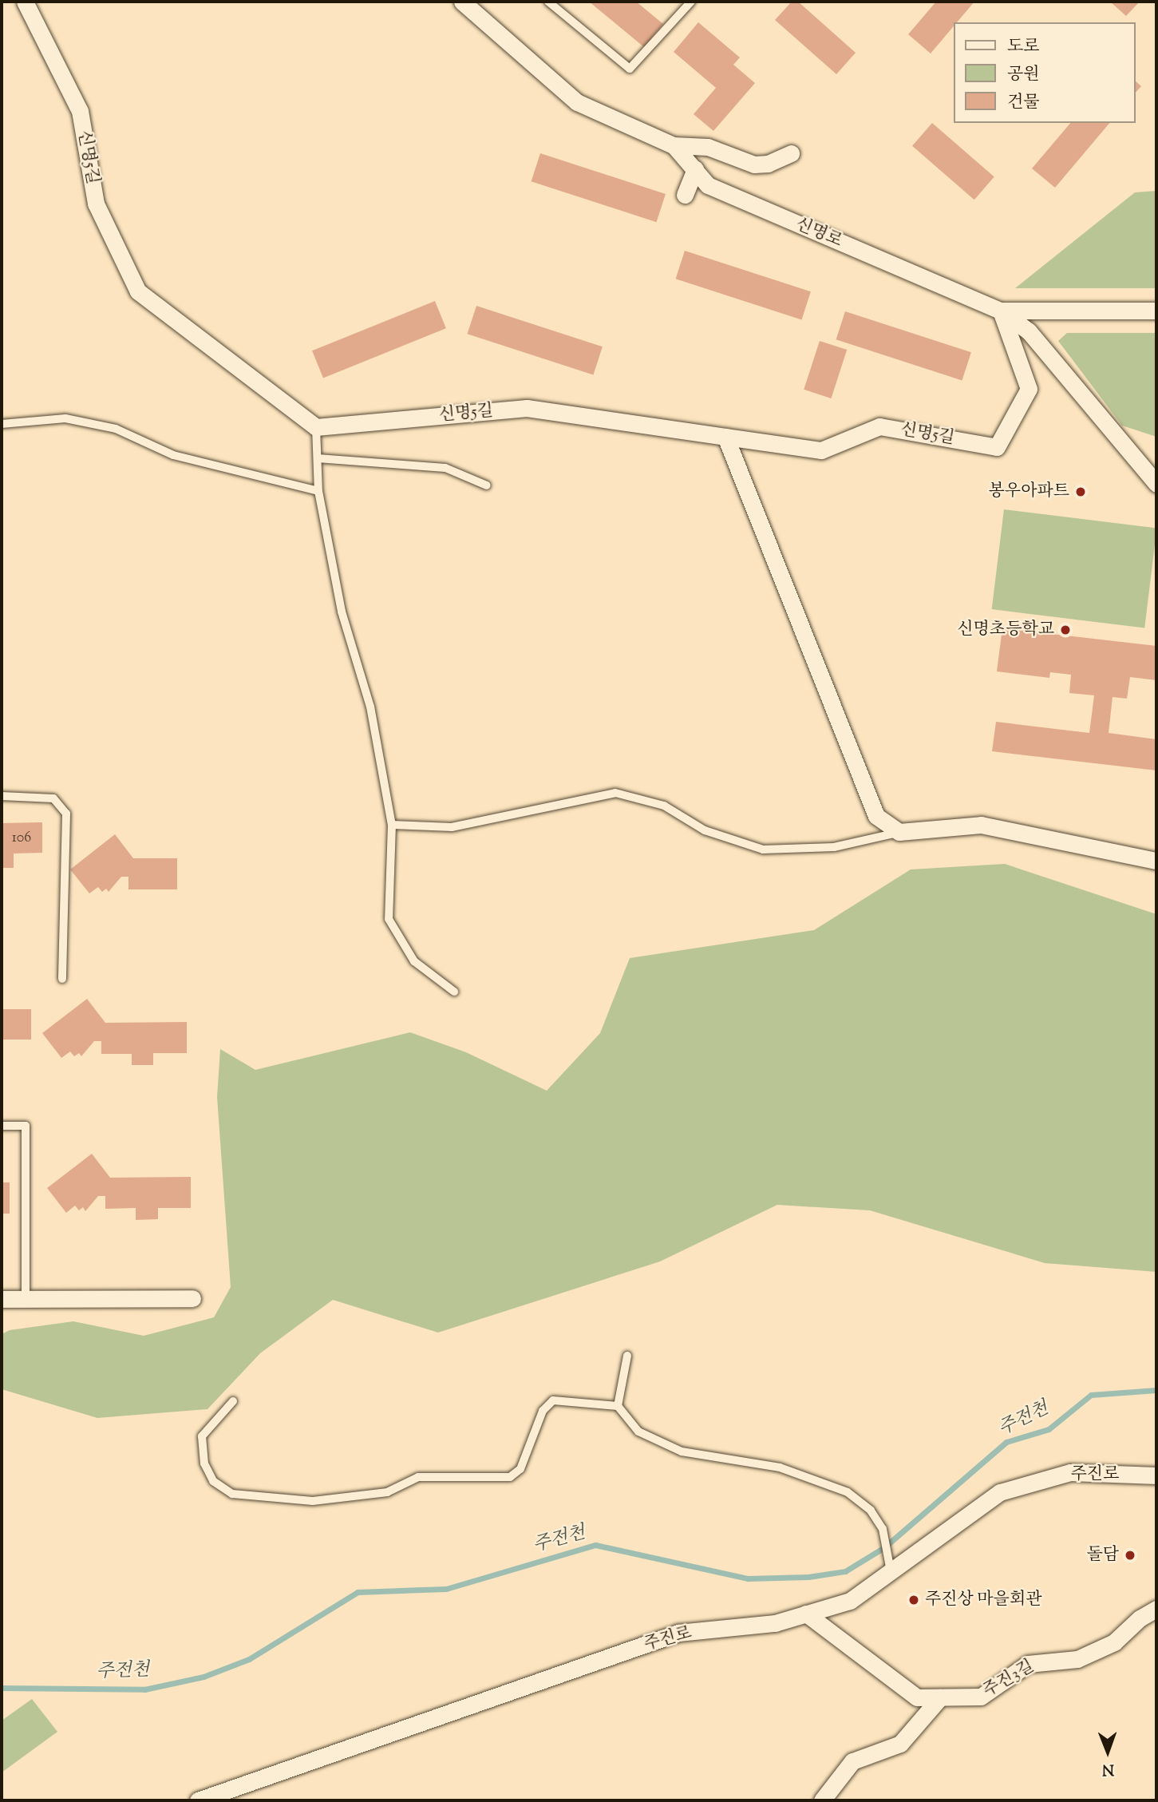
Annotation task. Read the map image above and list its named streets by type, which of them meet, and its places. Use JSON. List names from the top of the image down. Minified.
{"streets":{"street":["신명5길","신명로","주진로","주진3길"]},"crossings":[["신명5길","신명로"],["주진로","주진3길"]],"water":["주전천"],"places":["봉우아파트","신명초등학교","돌담","주진상 마을회관"],"house_numbers":["106"],"legend":["도로","공원","건물"],"north":"bottom"}
